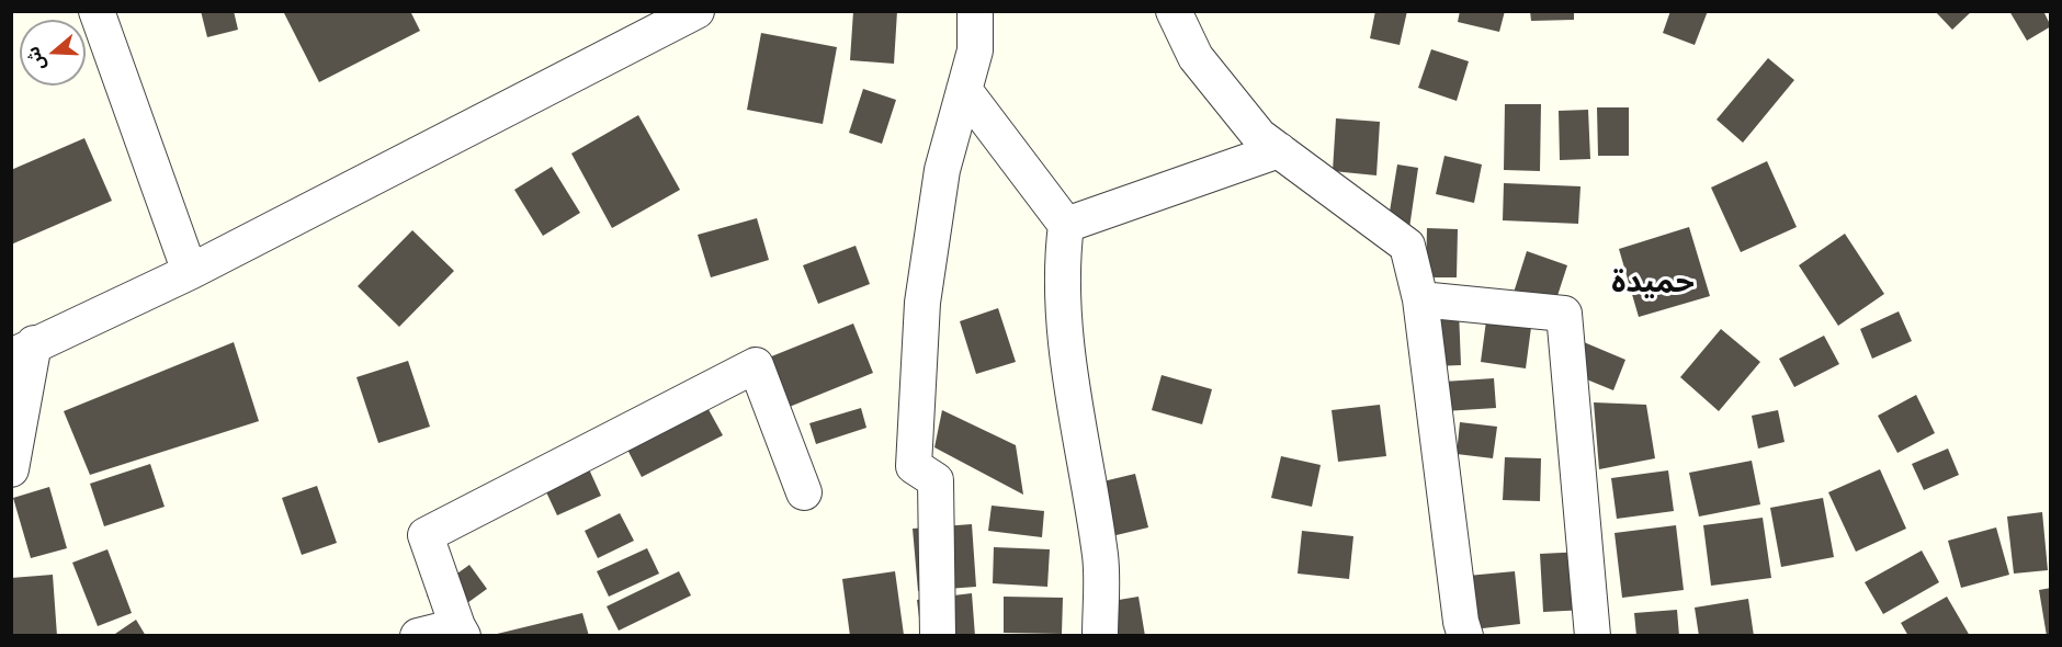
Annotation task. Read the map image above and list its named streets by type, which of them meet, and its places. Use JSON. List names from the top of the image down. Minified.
{"districts":["حميدة"],"north":"left"}
